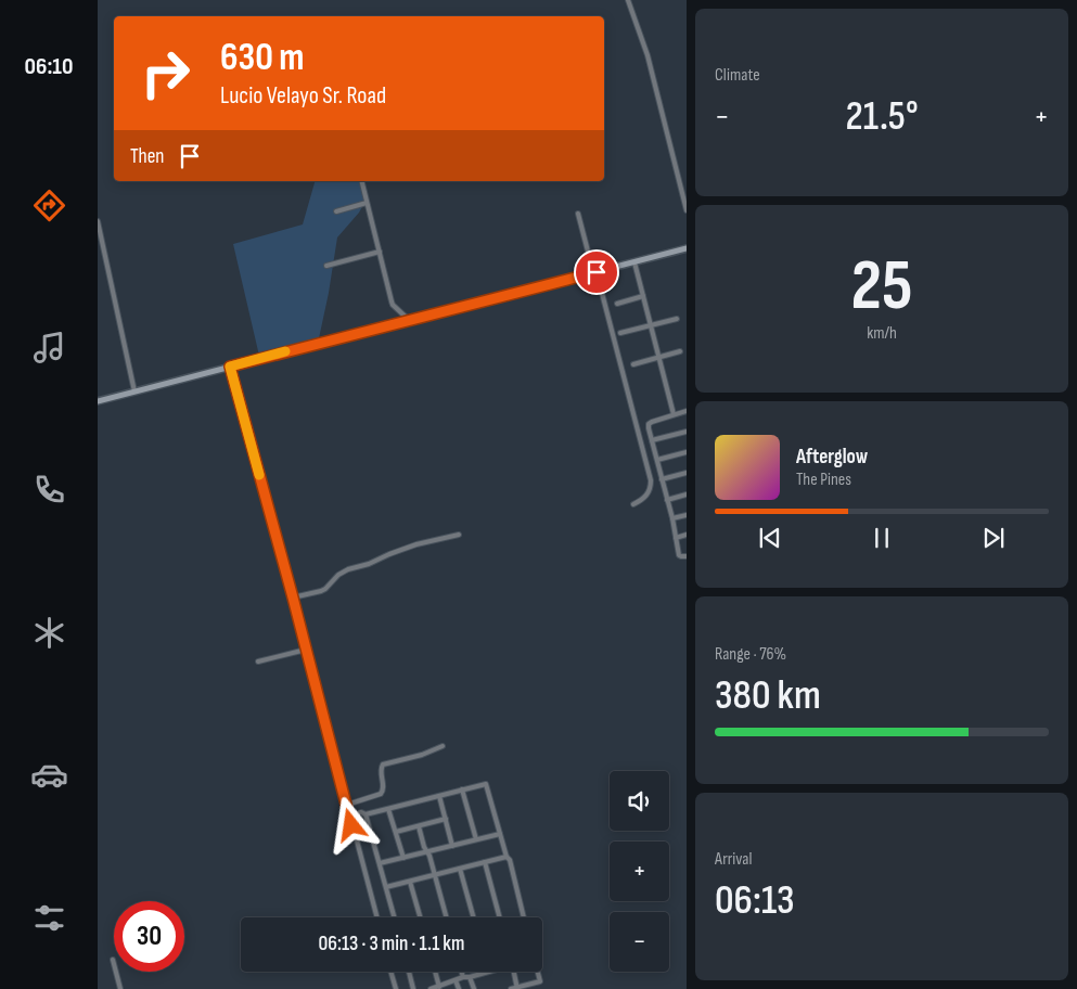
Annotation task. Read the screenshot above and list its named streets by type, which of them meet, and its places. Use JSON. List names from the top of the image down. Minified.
{"page":{"tabs":"06:10","tile":["Climate",["25","km/h"],["Range · 76%","380 km"],["Arrival","06:13"]],"turn":["630 m","Lucio Velayo Sr. Road"],"heat":["−","21.5°","+"],"then":"Then","song":["Afterglow","The Pines"],"map_buttons":["+","−"],"limit":"30","trip":"06:13 · 3 min · 1.1 km"}}
